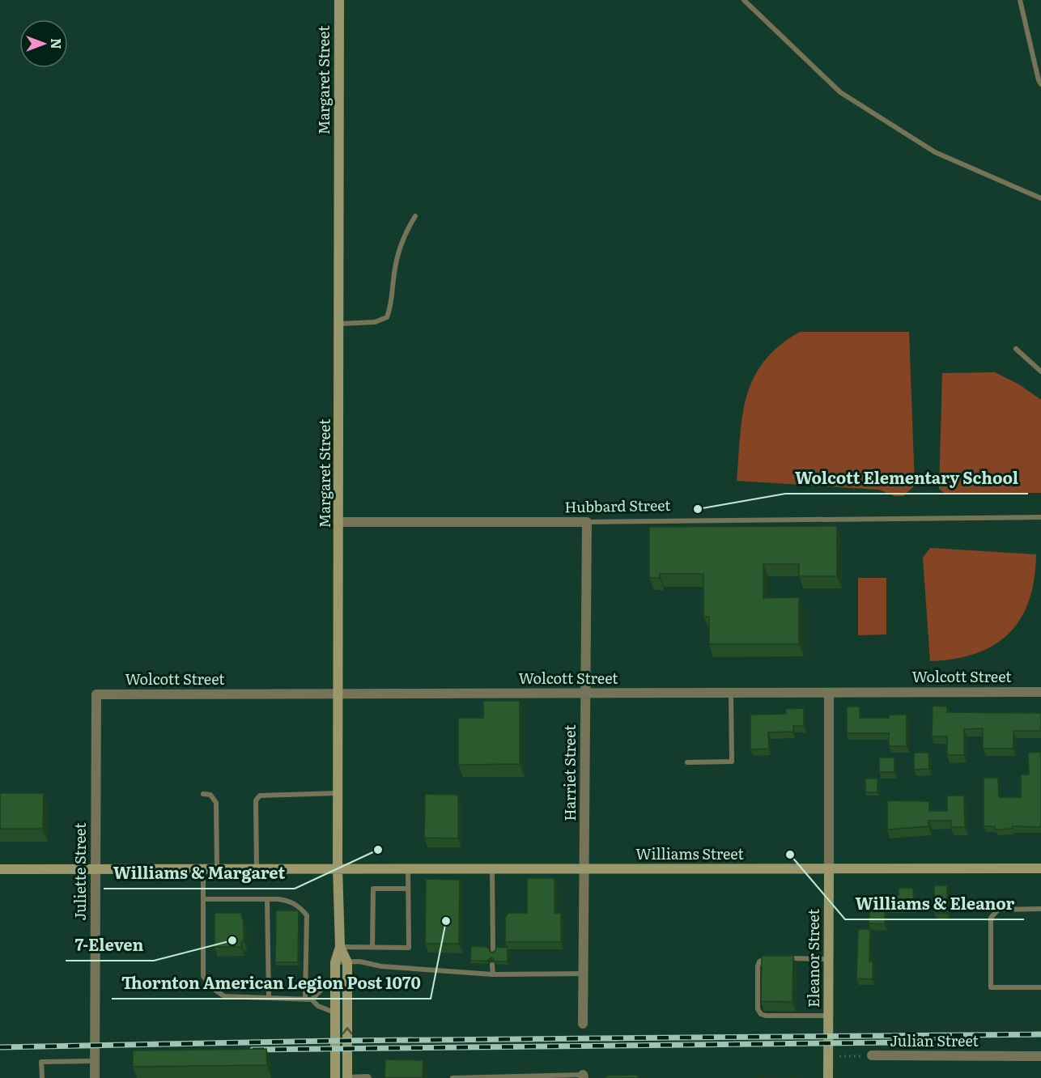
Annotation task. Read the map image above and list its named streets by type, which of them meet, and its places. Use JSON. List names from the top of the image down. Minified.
{"streets":{"street":["Margaret Street","Hubbard Street","Wolcott Street","Harriet Street","Williams Street","Juliette Street","Eleanor Street","Julian Street"]},"crossings":[["Margaret Street","Hubbard Street"],["Margaret Street","Wolcott Street"],["Margaret Street","Williams Street"],["Hubbard Street","Harriet Street"],["Wolcott Street","Harriet Street"],["Wolcott Street","Juliette Street"],["Wolcott Street","Eleanor Street"],["Harriet Street","Williams Street"],["Williams Street","Juliette Street"],["Williams Street","Eleanor Street"],["Eleanor Street","Julian Street"]],"places":["Wolcott Elementary School","Williams & Margaret","Williams & Eleanor","Thornton American Legion Post 1070","7-Eleven"],"north":"right"}
